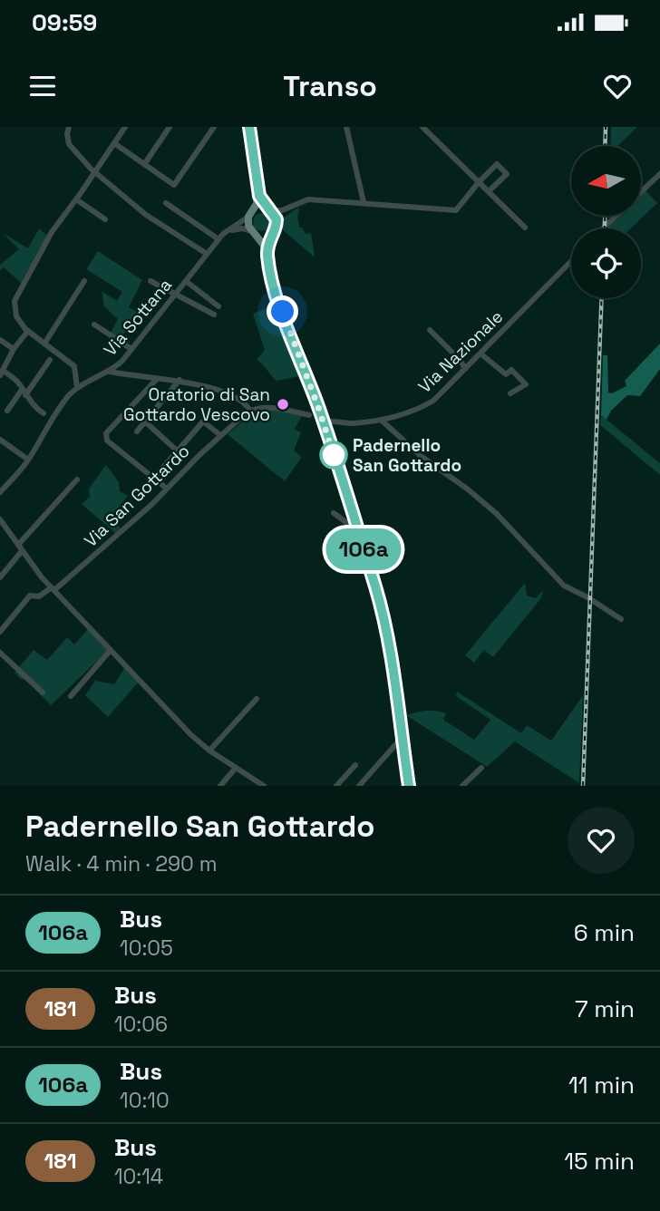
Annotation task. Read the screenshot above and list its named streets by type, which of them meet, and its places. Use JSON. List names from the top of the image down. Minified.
{"streets":{"street":["Via Sottana","Via Nazionale","Via San Gottardo"]},"places":["Oratorio di San Gottardo Vescovo","Padernello San Gottardo"],"lines":["bus line 106a"],"north":"left","page":{"status":"09:59","header":"Transo","on_map":"106a","heading":["Padernello San Gottardo","Walk · 4 min · 290 m"],"list":[{"mark":"106a","name":"Bus","note":"10:05","value":"6 min"},{"mark":"181","name":"Bus","note":"10:06","value":"7 min"},{"mark":"106a","name":"Bus","note":"10:10","value":"11 min"},{"mark":"181","name":"Bus","note":"10:14","value":"15 min"}]}}
